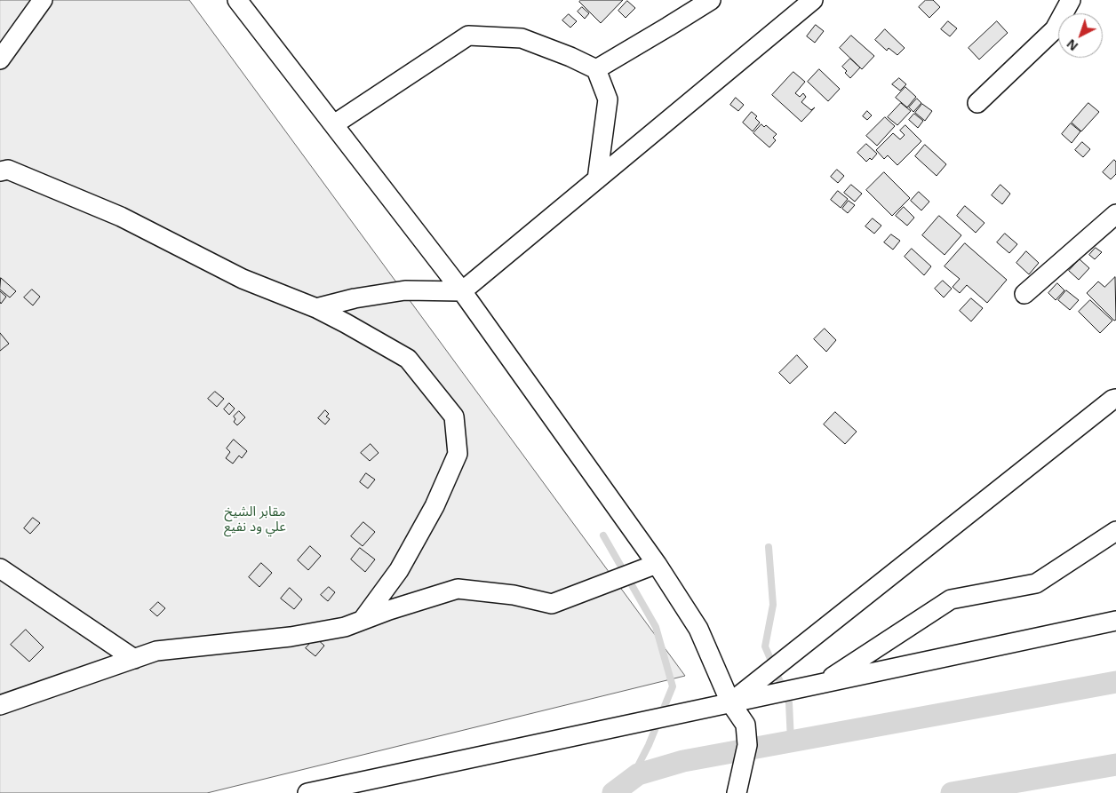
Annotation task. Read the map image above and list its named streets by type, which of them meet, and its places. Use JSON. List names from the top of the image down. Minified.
{"parks":["مقابر الشيخ علي ود نفيع"],"north":"bottom left"}
